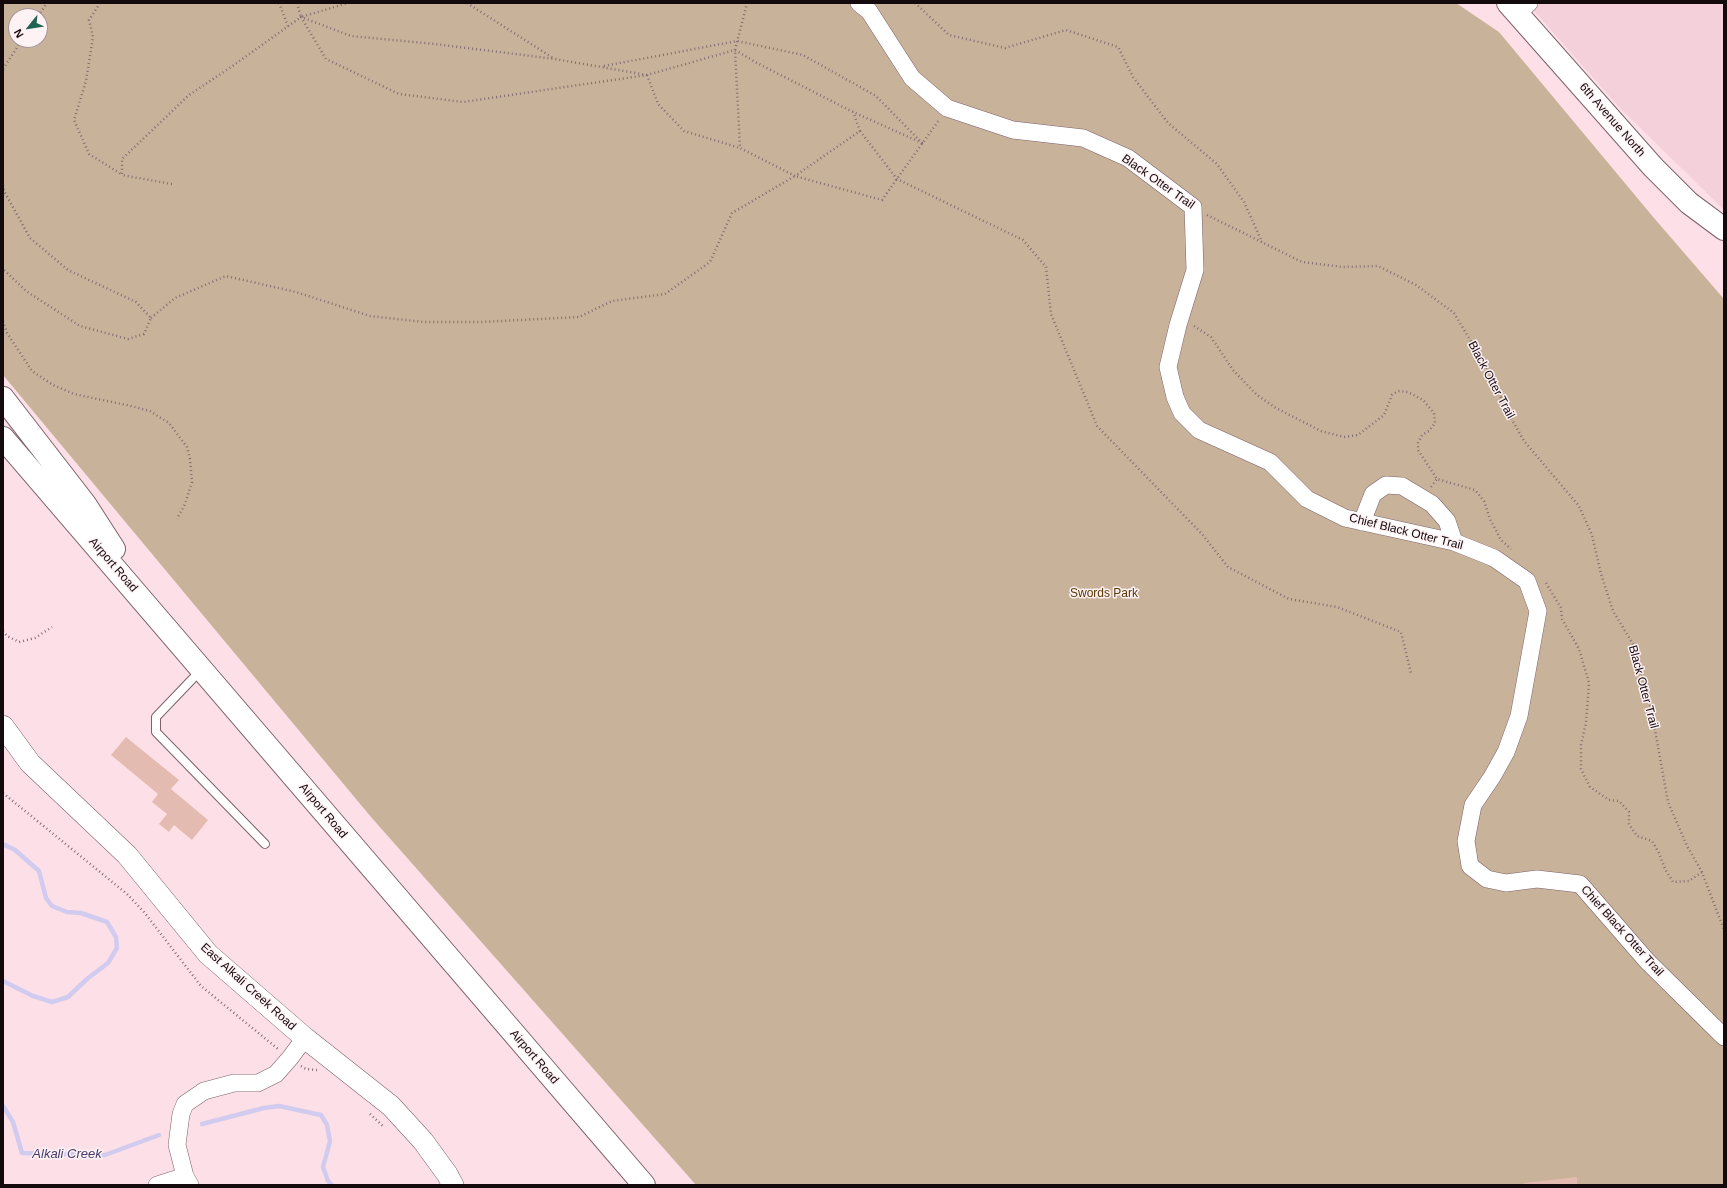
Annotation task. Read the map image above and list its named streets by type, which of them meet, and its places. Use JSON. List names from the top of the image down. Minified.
{"streets":{"main road":["6th Avenue North","Airport Road"],"street":["Black Otter Trail","Chief Black Otter Trail","East Alkali Creek Road"]},"crossings":[["Black Otter Trail","Chief Black Otter Trail"]],"water":["Alkali Creek"],"parks":["Swords Park"],"north":"bottom left"}
